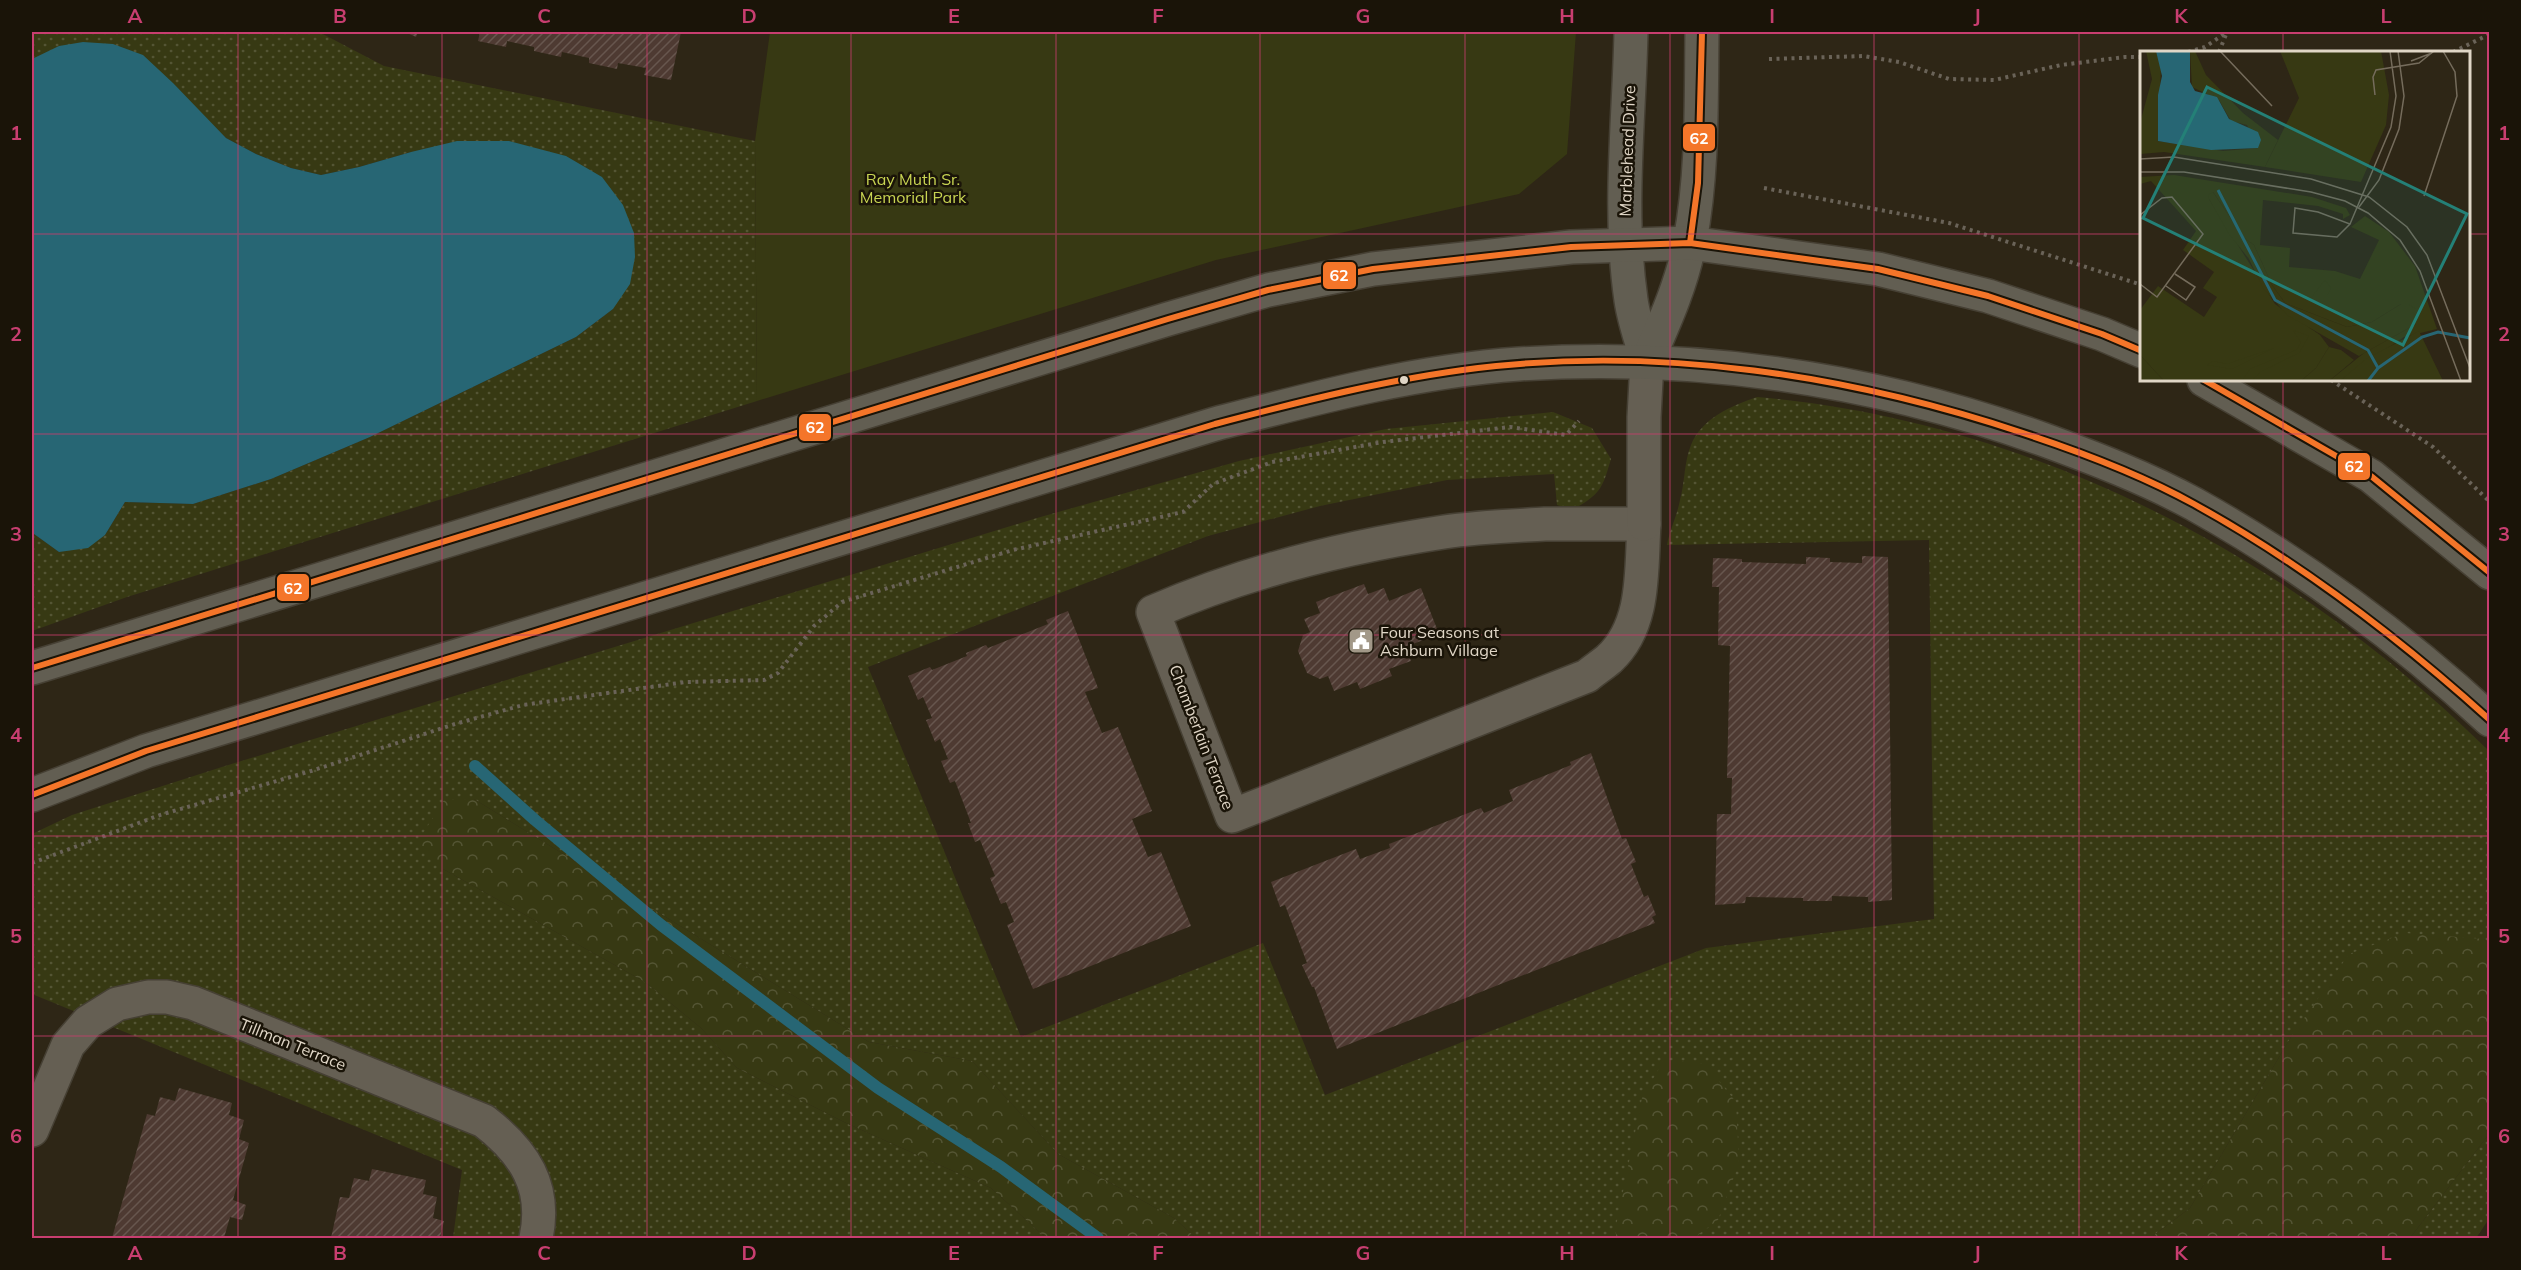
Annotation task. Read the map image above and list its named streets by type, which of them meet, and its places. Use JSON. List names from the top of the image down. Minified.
{"streets":{"main road":["Marblehead Drive"],"street":["Chamberlain Terrace","Tillman Terrace"]},"crossings":[["Marblehead Drive","Chamberlain Terrace"]],"parks":["Ray Muth Sr. Memorial Park"],"places":{"public building":["Four Seasons at Ashburn Village"]},"lines":["transit line 62"],"grid":{"columns":["A","B","C","D","E","F","G","H","I","J","K","L"],"rows":["1","2","3","4","5","6"]}}
